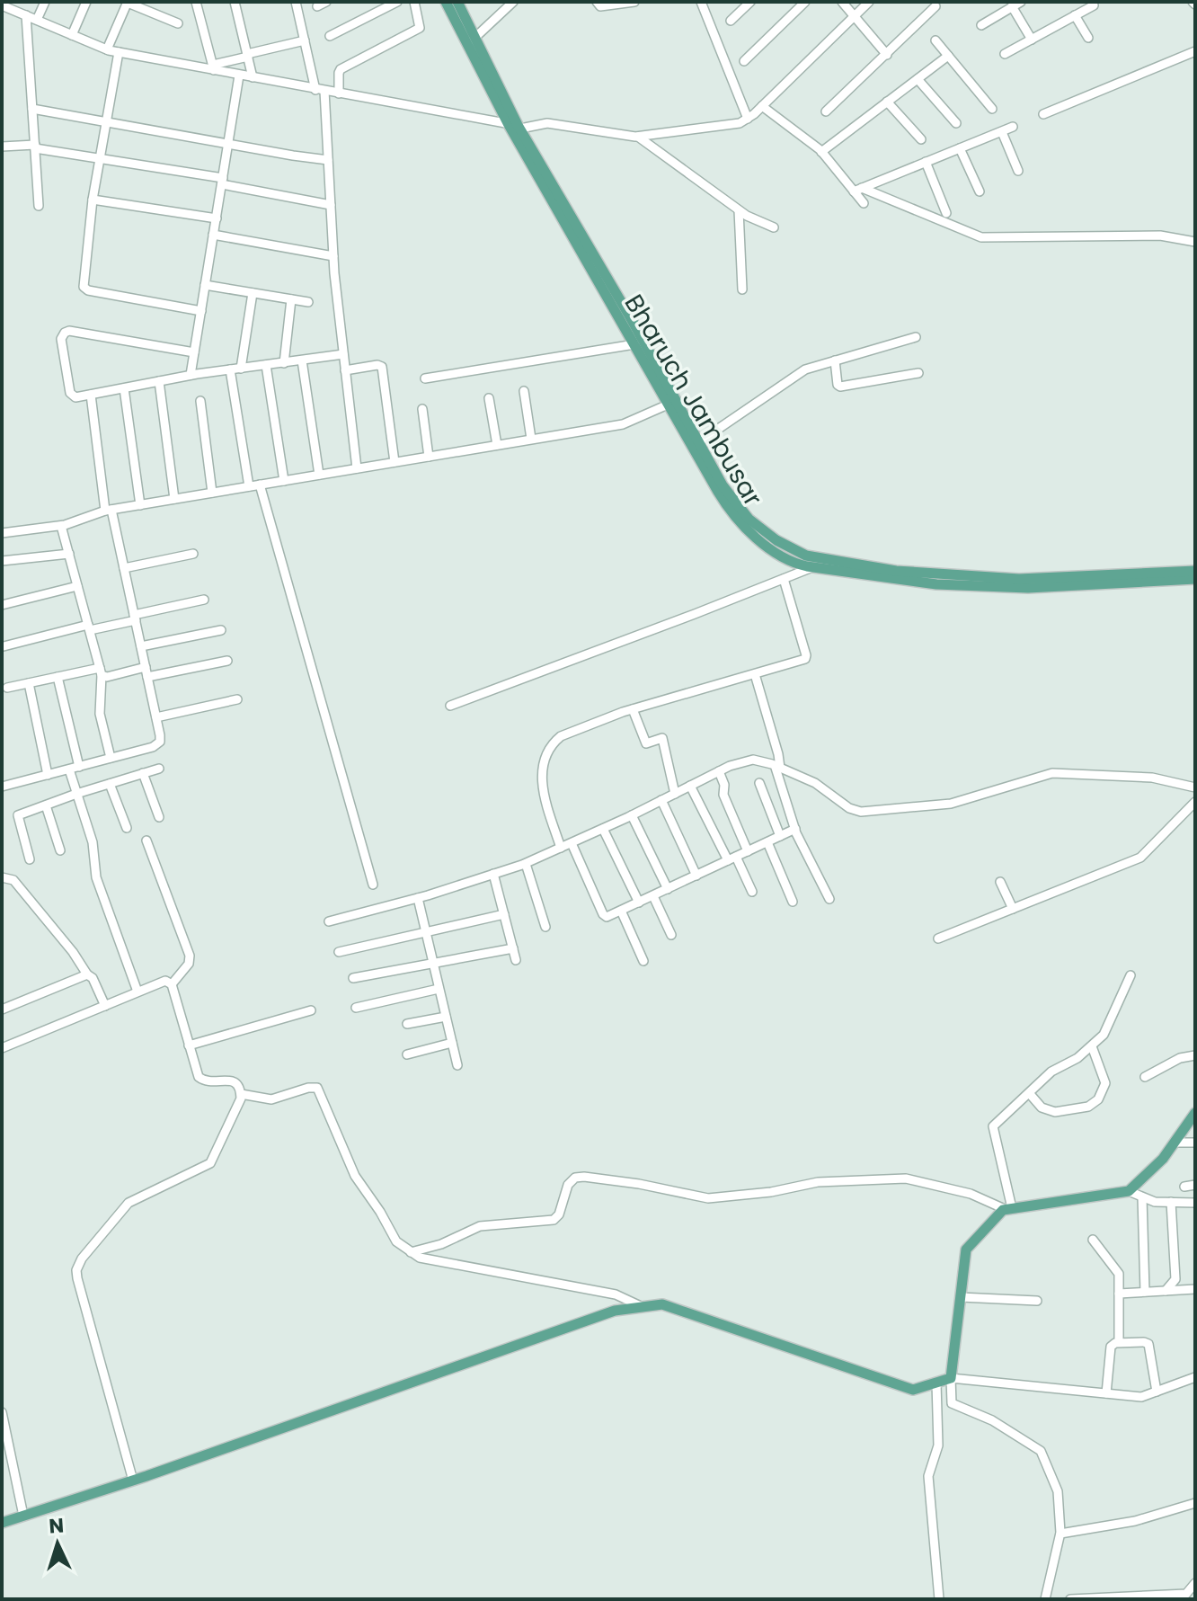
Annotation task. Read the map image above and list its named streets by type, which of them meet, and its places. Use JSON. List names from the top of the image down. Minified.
{"streets":{"main road":["Bharuch Jambusar"]},"north":"top"}
